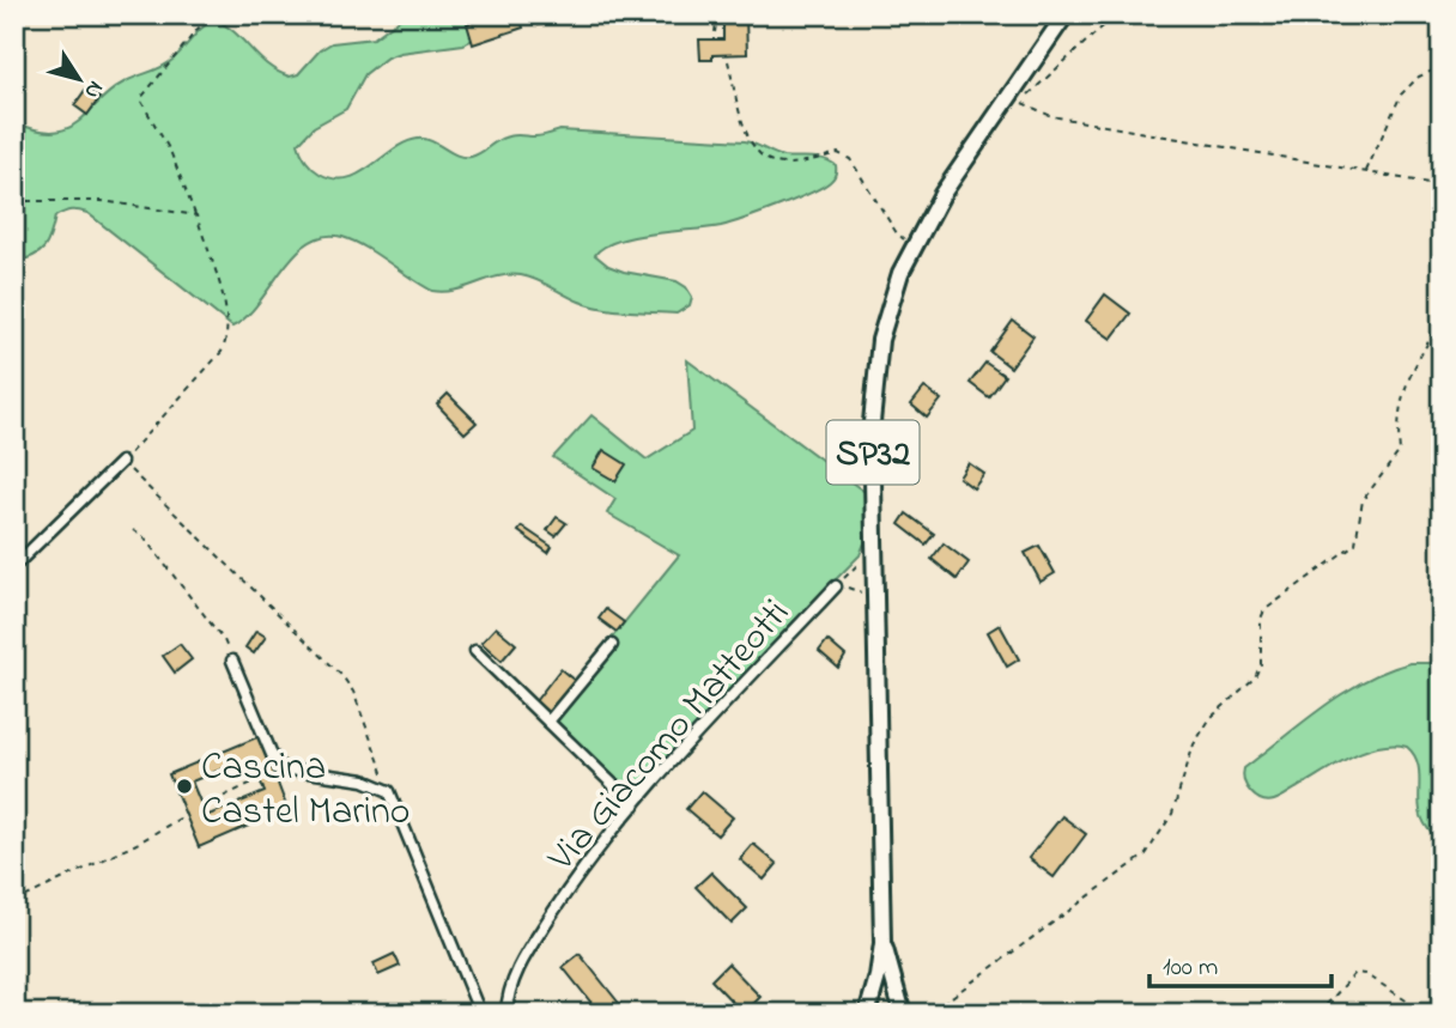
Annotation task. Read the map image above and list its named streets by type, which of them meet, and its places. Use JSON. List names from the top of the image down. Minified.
{"streets":{"main road":["SP32"],"street":["Via Giacomo Matteotti"]},"crossings":[["SP32","Via Giacomo Matteotti"]],"places":["Cascina Castel Marino"],"scale_bar":"100 m","north":"bottom right"}
